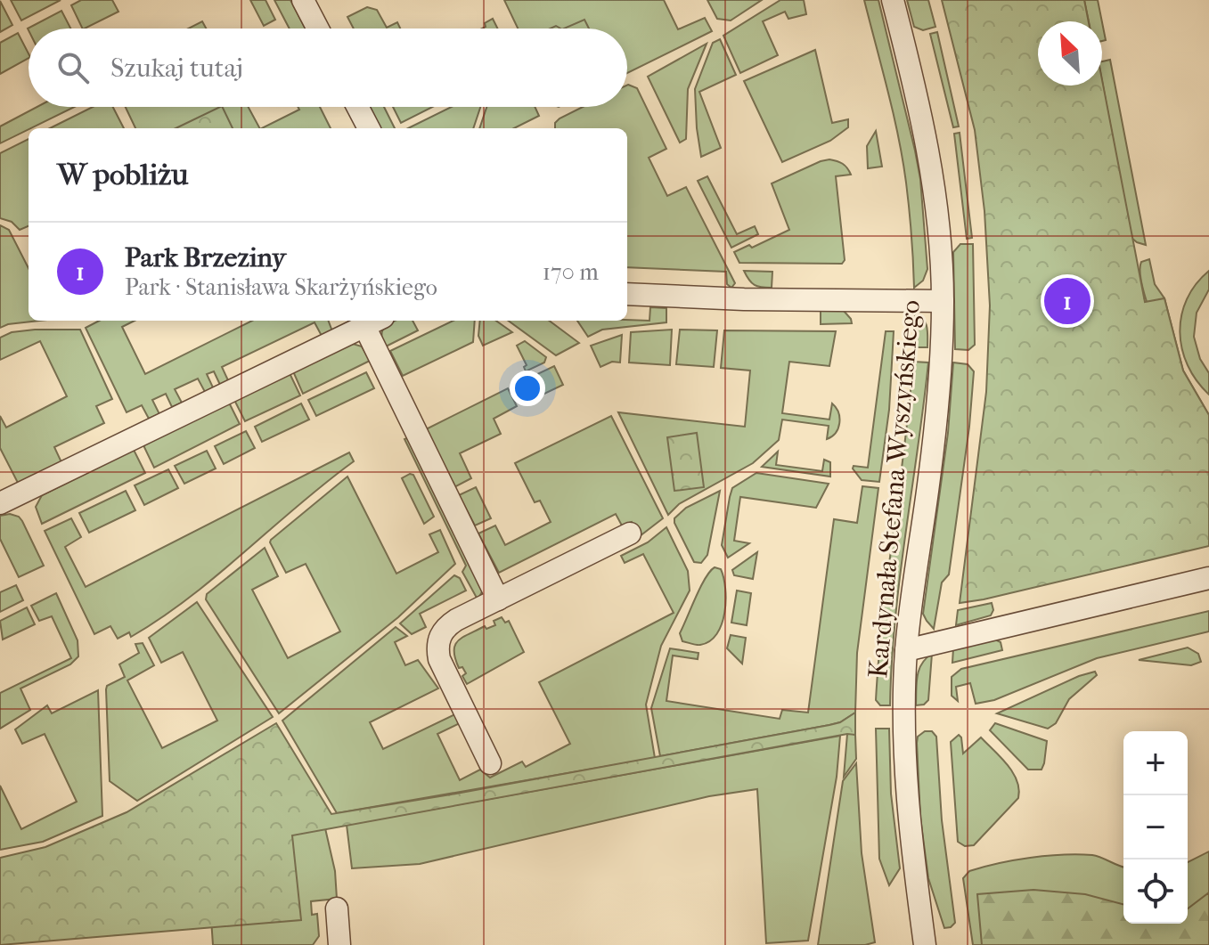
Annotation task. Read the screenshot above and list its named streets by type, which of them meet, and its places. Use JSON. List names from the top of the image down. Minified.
{"streets":{"street":["Kardynała Stefana Wyszyńskiego"]},"north":"top left","page":{"search":"Szukaj tutaj","heading":"W pobliżu","list":[{"mark":"1","name":"Park Brzeziny","note":"Park · Stanisława Skarżyńskiego","value":"170 m"}],"pins":"1","map_buttons":["+","−"]}}
